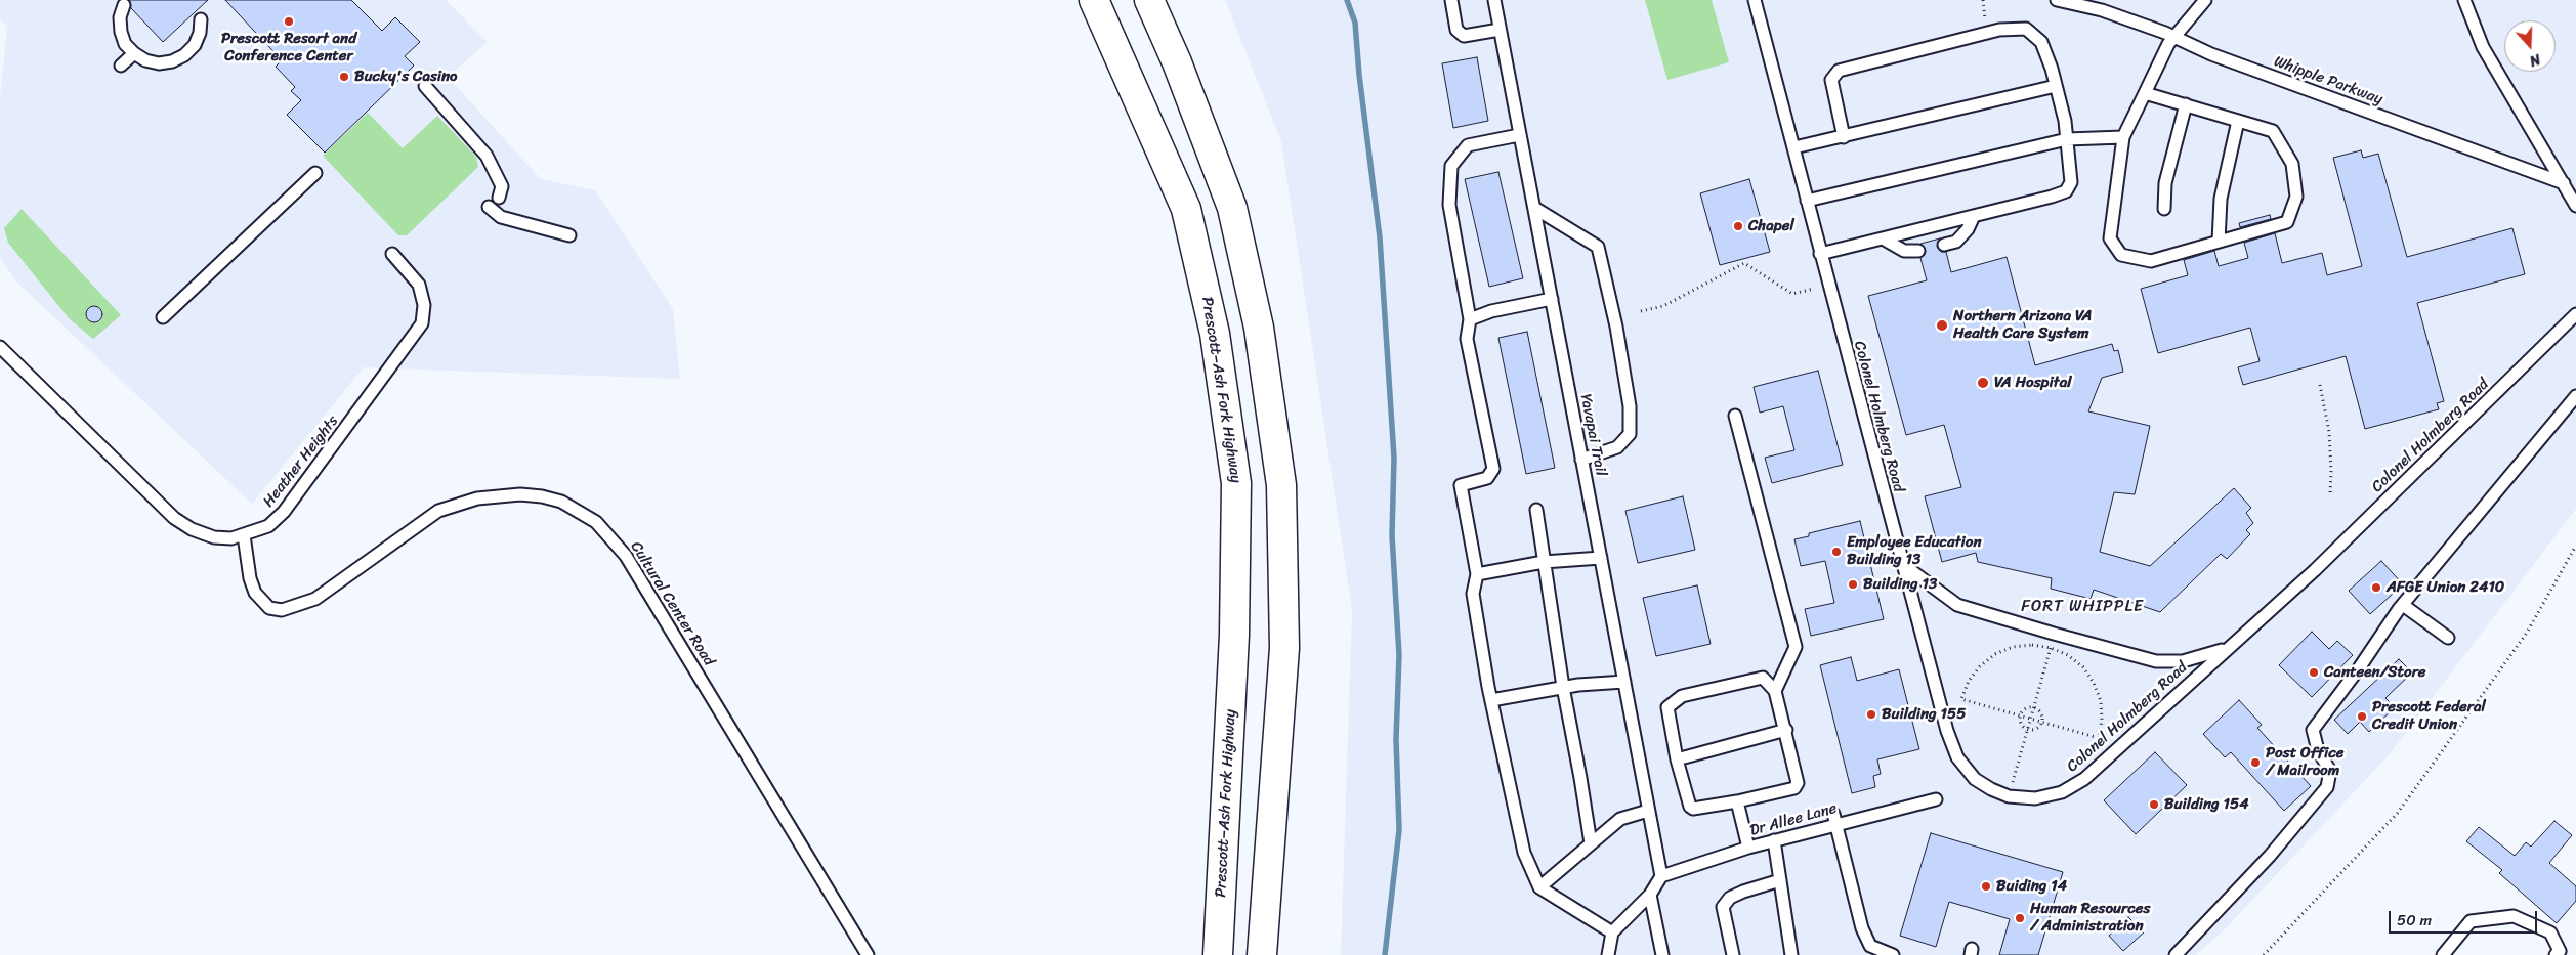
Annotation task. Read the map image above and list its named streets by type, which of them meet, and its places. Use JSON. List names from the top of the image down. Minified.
{"streets":{"main road":["Prescott–Ash Fork Highway"],"lane":["Whipple Parkway","Colonel Holmberg Road","Yavapai Trail","Heather Heights","Cultural Center Road","Dr Allee Lane"]},"crossings":[["Yavapai Trail","Dr Allee Lane"],["Heather Heights","Cultural Center Road"]],"districts":["FORT WHIPPLE"],"places":["Prescott Resort and Conference Center","Bucky's Casino","Chapel","Northern Arizona VA Health Care System","VA Hospital","Employee Education Building 13","Building 13","AFGE Union 2410","Canteen/Store","Building 155","Prescott Federal Credit Union","Post Office / Mailroom","Building 154","Buiding 14","Human Resources / Administration"],"scale_bar":"50 m","north":"bottom"}
